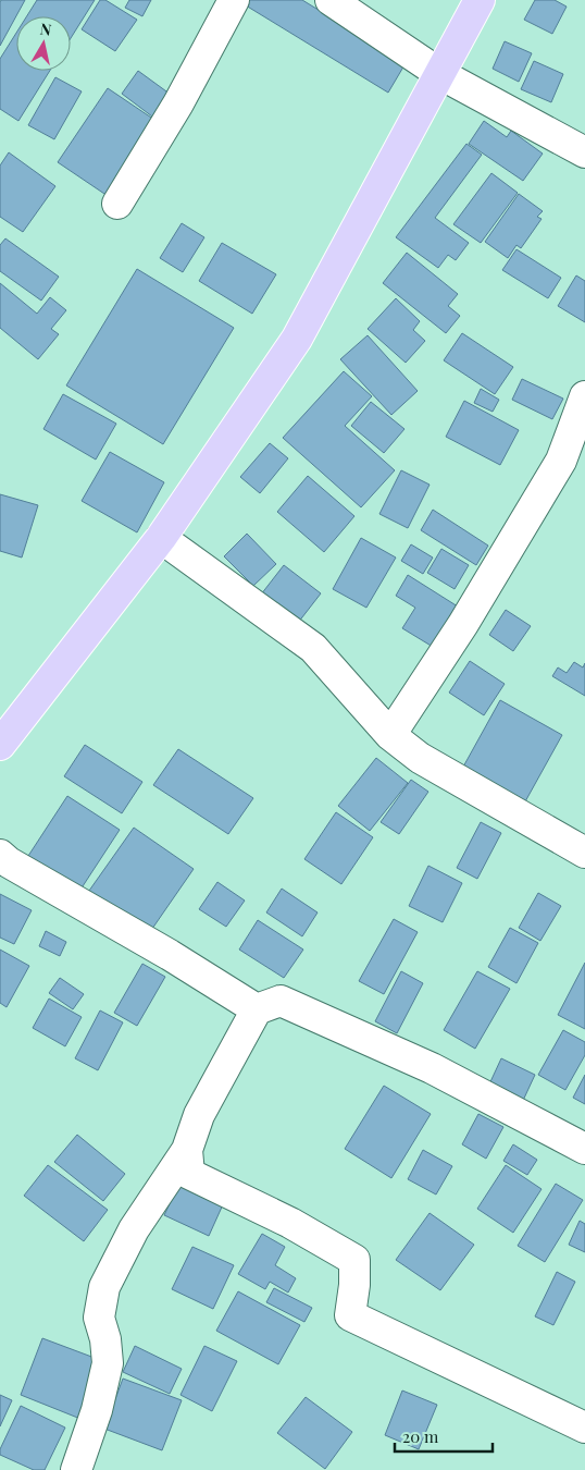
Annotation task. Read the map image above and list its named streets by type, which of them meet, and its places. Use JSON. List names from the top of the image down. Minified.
{"scale_bar":"20 m","north":"top"}
